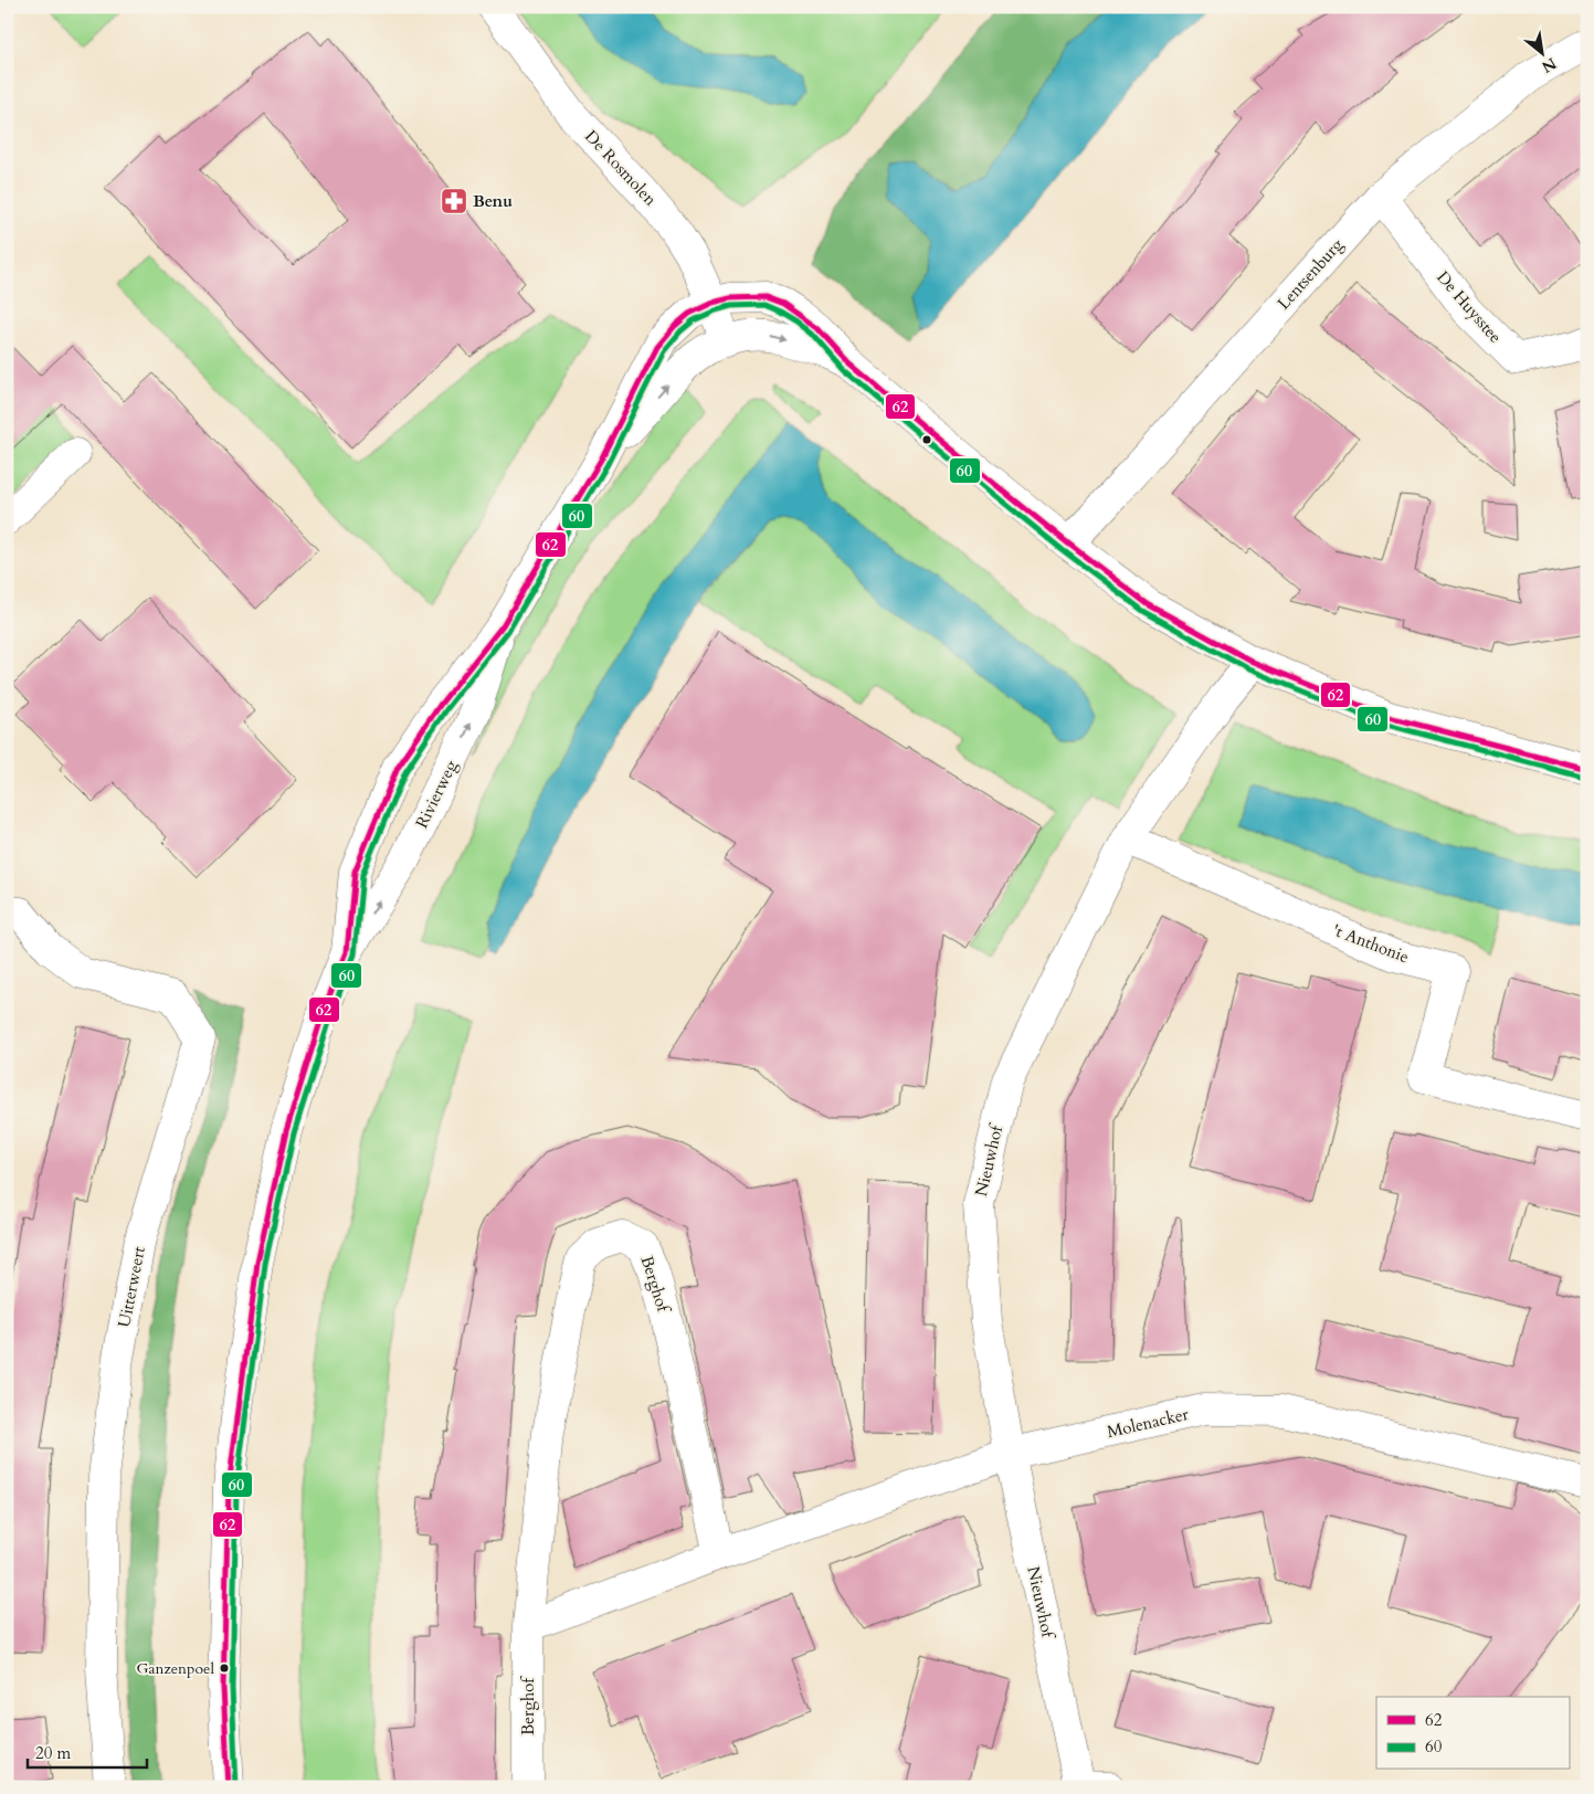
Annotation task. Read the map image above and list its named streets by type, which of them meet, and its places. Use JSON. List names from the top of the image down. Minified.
{"streets":{"street":["De Rosmolen","Lentsenburg","De Huysstee","Rivierweg","'t Anthonie","Nieuwhof","Berghof","Uitterweert","Molenacker"]},"crossings":[["De Rosmolen","Rivierweg"],["Lentsenburg","De Huysstee"],["'t Anthonie","Nieuwhof"],["Nieuwhof","Molenacker"],["Berghof","Molenacker"]],"places":{"pharmacy":["Benu"],"other":["Ganzenpoel"]},"lines":["transit line 62","transit line 60"],"legend":["62","60"],"scale_bar":"20 m","north":"bottom right"}
